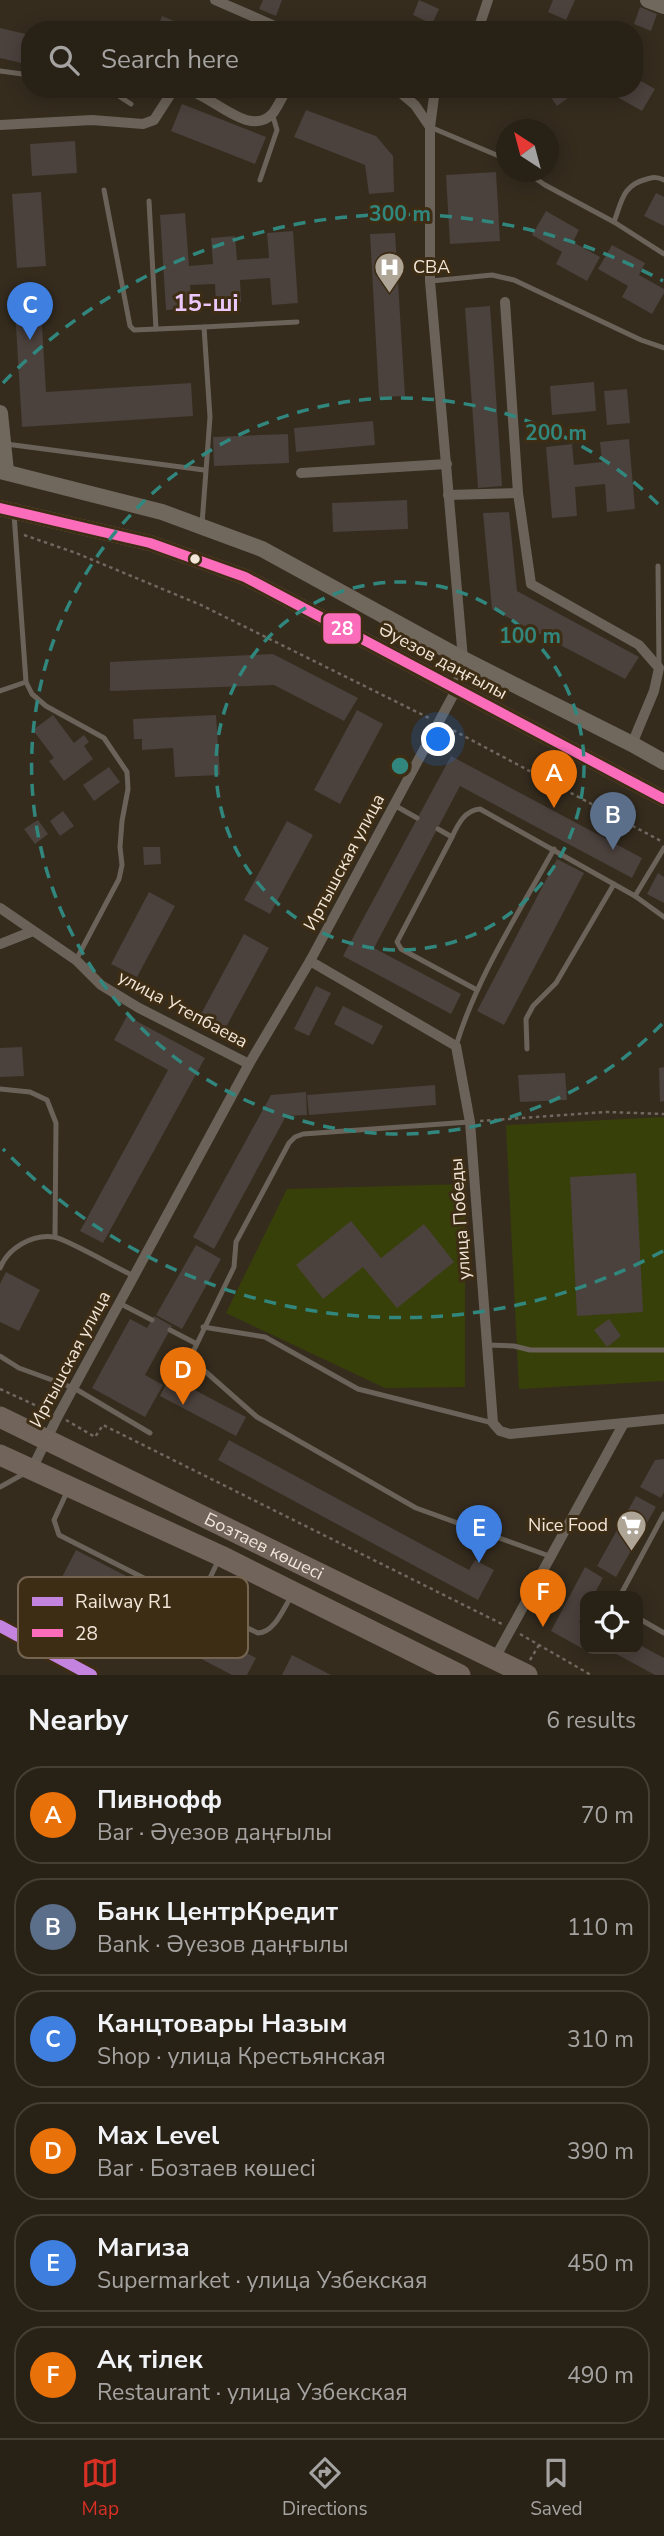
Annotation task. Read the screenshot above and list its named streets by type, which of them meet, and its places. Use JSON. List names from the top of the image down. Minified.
{"streets":{"highway":["Бозтаев көшесі"],"main road":["Әуезов даңғылы"],"street":["Иртышская улица","улица Утепбаева","улица Победы"]},"crossings":[["Әуезов даңғылы","Иртышская улица"],["Иртышская улица","улица Утепбаева"],["Иртышская улица","Бозтаев көшесі"]],"districts":["15-ші"],"places":{"hospital":["СВА"],"supermarket":["Nice Food"]},"lines":["transit line 28","rail line R1"],"legend":["Railway R1","28"],"north":"top left","page":{"search":"Search here","pins":["C","A","B","D","E","F"],"heading":["Nearby","6 results"],"list":[{"mark":"A","name":"Пивнофф","note":"Bar · Әуезов даңғылы","value":"70 m"},{"mark":"B","name":"Банк ЦентрКредит","note":"Bank · Әуезов даңғылы","value":"110 m"},{"mark":"C","name":"Канцтовары Назым","note":"Shop · улица Крестьянская","value":"310 m"},{"mark":"D","name":"Max Level","note":"Bar · Бозтаев көшесі","value":"390 m"},{"mark":"E","name":"Магиза","note":"Supermarket · улица Узбекская","value":"450 m"},{"mark":"F","name":"Ақ тілек","note":"Restaurant · улица Узбекская","value":"490 m"}],"nav":["Map","Directions","Saved"]},"rings":["300 m","200 m","100 m"]}
